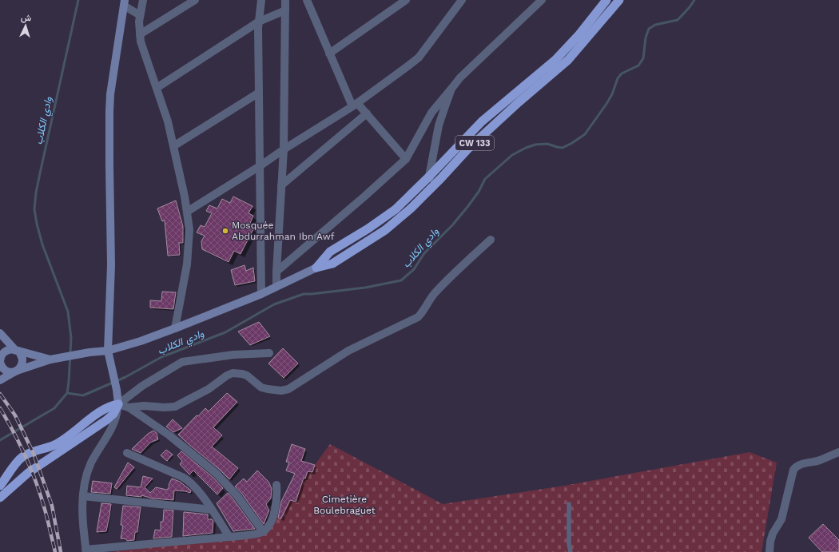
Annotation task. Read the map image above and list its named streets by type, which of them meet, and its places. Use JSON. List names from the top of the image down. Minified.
{"streets":{"highway":["CW 133"]},"water":["وادي الكلاب"],"parks":["Cimetière Boulebraguet"],"places":["Mosquée Abdurrahman Ibn Awf"],"north":"top"}
